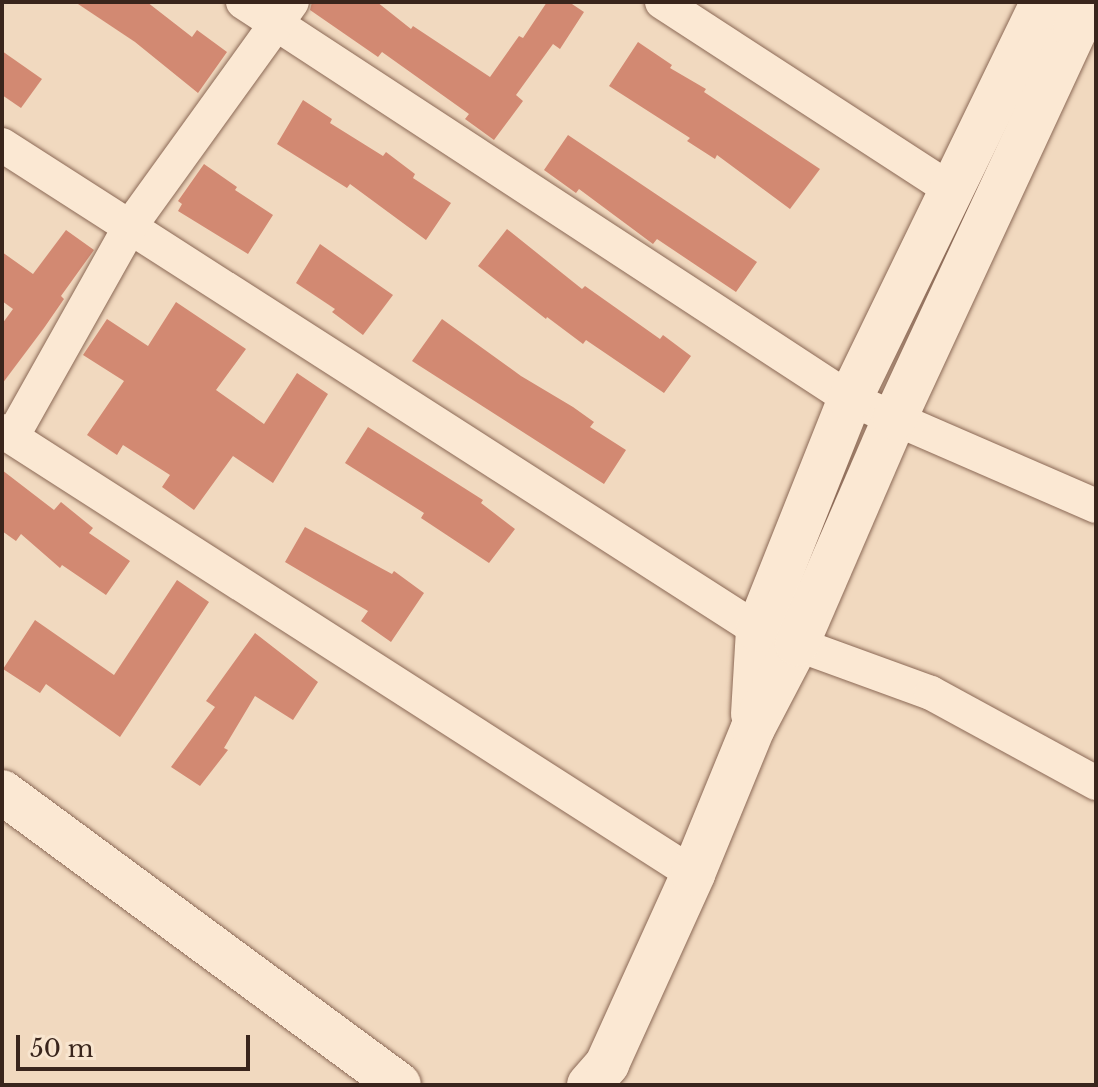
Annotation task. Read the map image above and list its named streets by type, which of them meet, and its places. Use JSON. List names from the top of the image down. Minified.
{"scale_bar":"50 m"}
